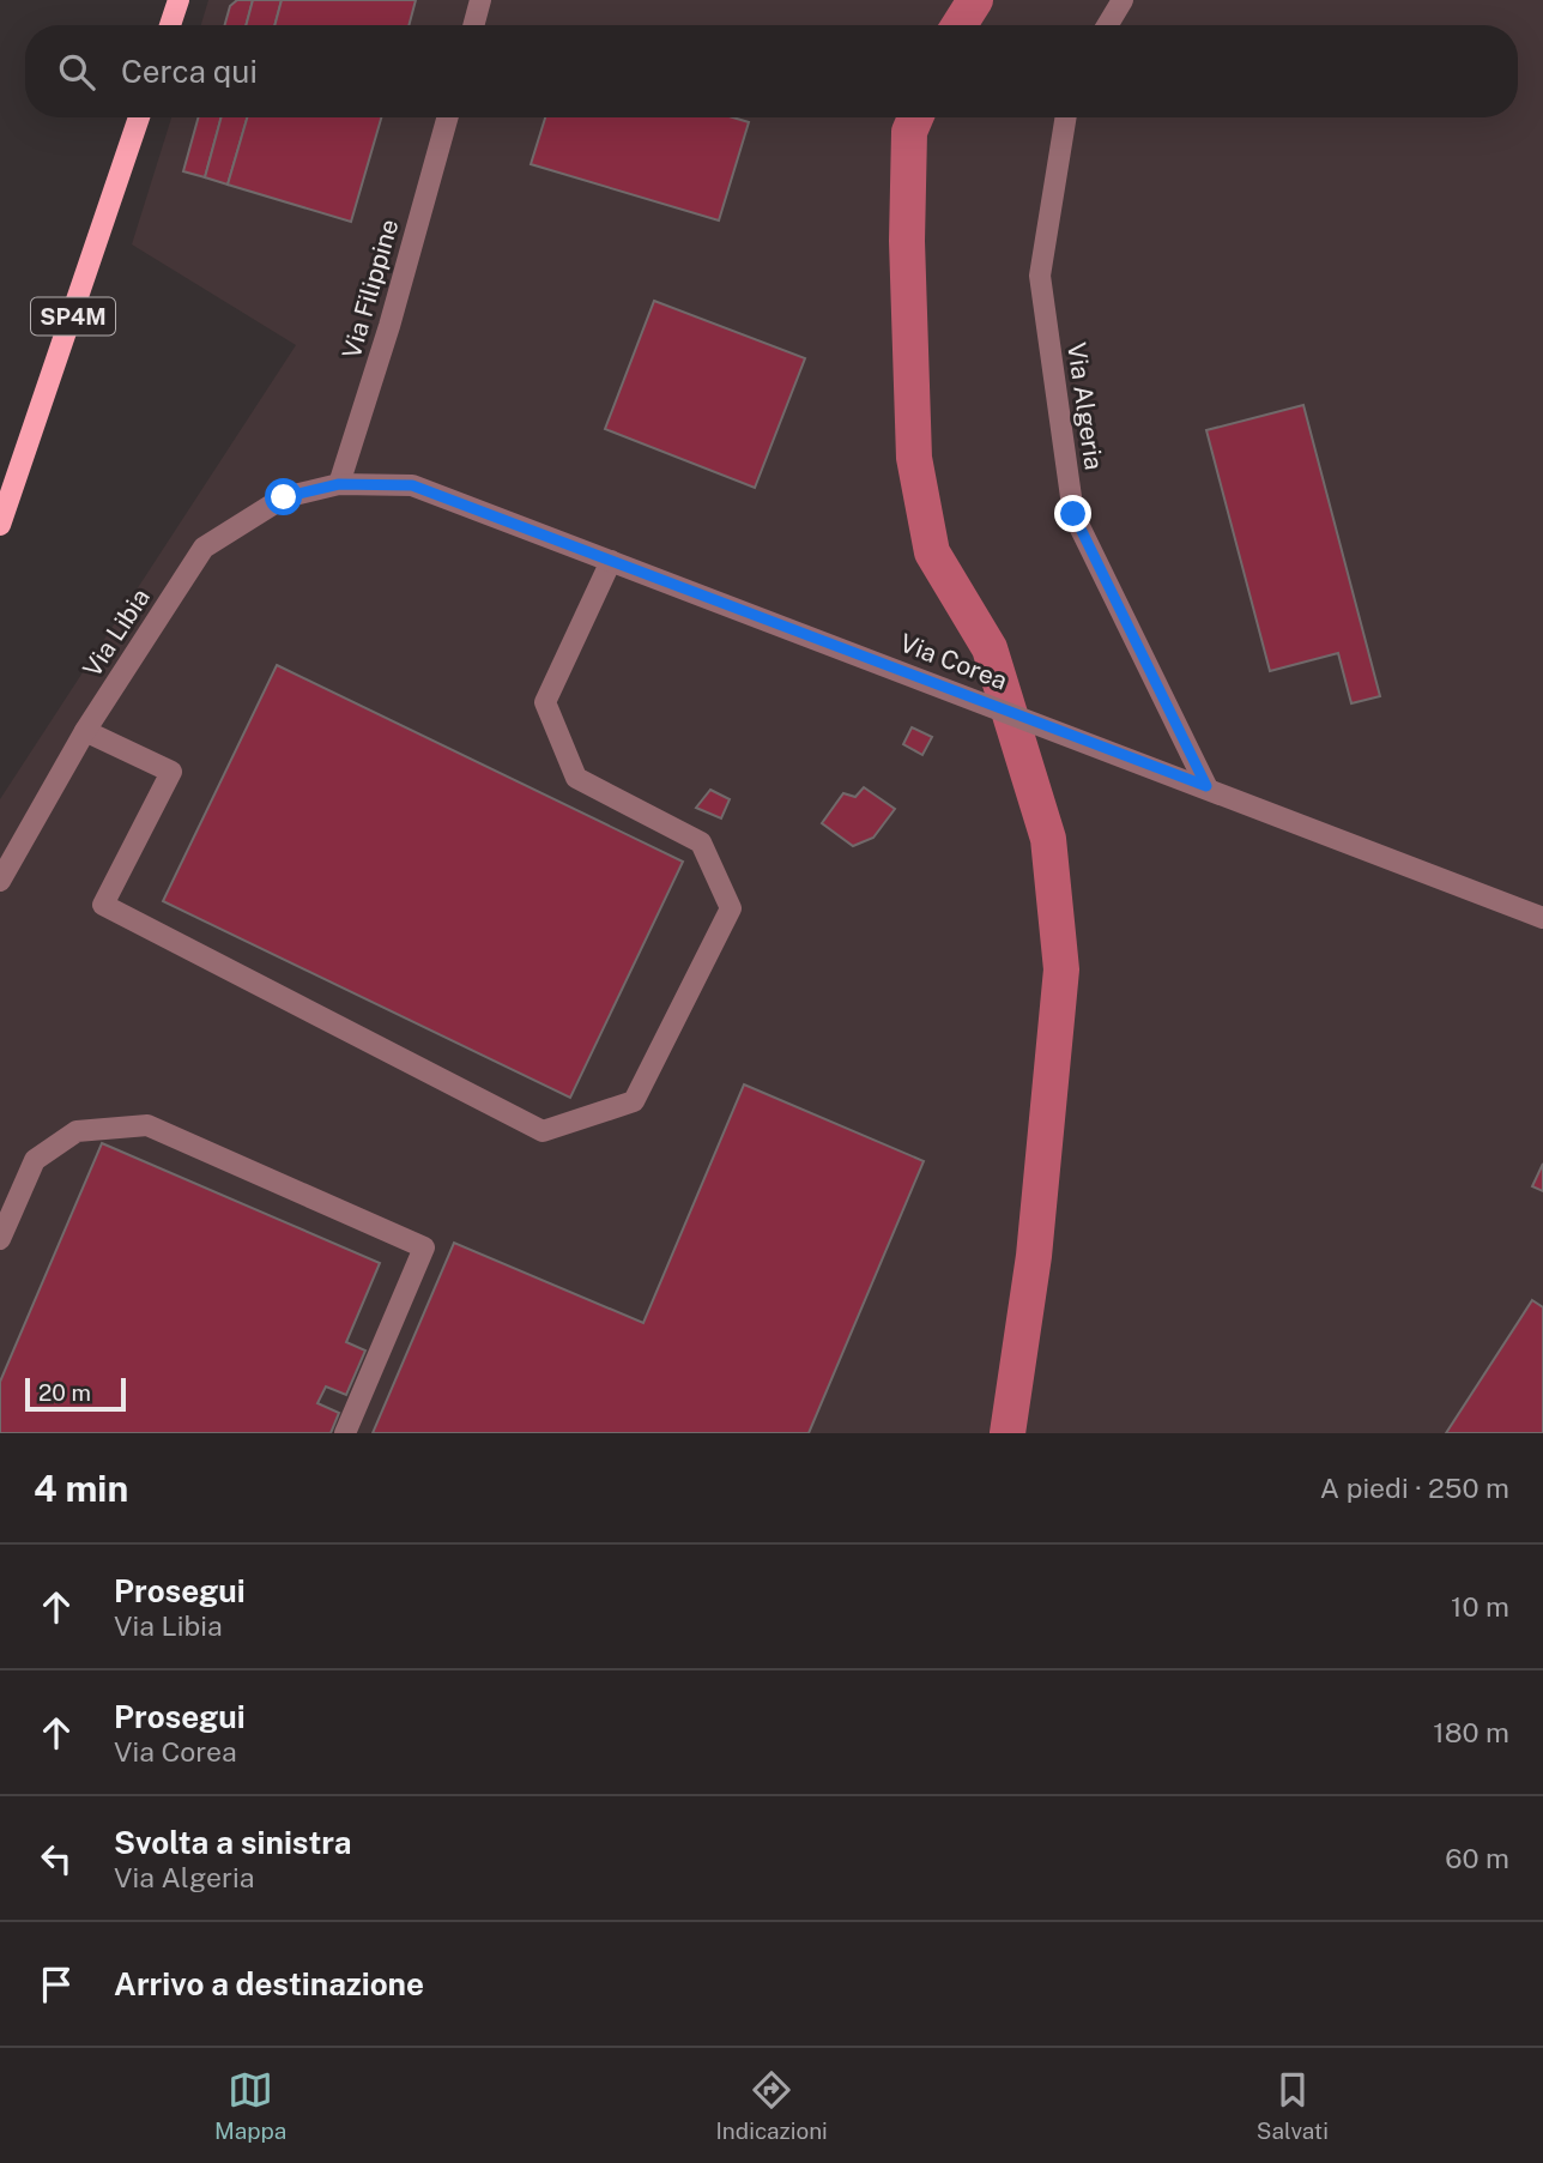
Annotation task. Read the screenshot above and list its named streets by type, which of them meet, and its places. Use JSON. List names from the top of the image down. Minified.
{"streets":{"main road":["SP4M"],"street":["Via Filippine","Via Algeria","Via Libia","Via Corea"]},"crossings":[["Via Filippine","Via Libia"],["Via Filippine","Via Corea"],["Via Algeria","Via Corea"],["Via Libia","Via Corea"]],"scale_bar":"20 m","page":{"search":"Cerca qui","scale":"20 m","heading":["4 min","A piedi · 250 m"],"list":[["Prosegui","Via Libia","10 m"],["Prosegui","Via Corea","180 m"],["Svolta a sinistra","Via Algeria","60 m"],"Arrivo a destinazione"],"nav":["Mappa","Indicazioni","Salvati"]}}
